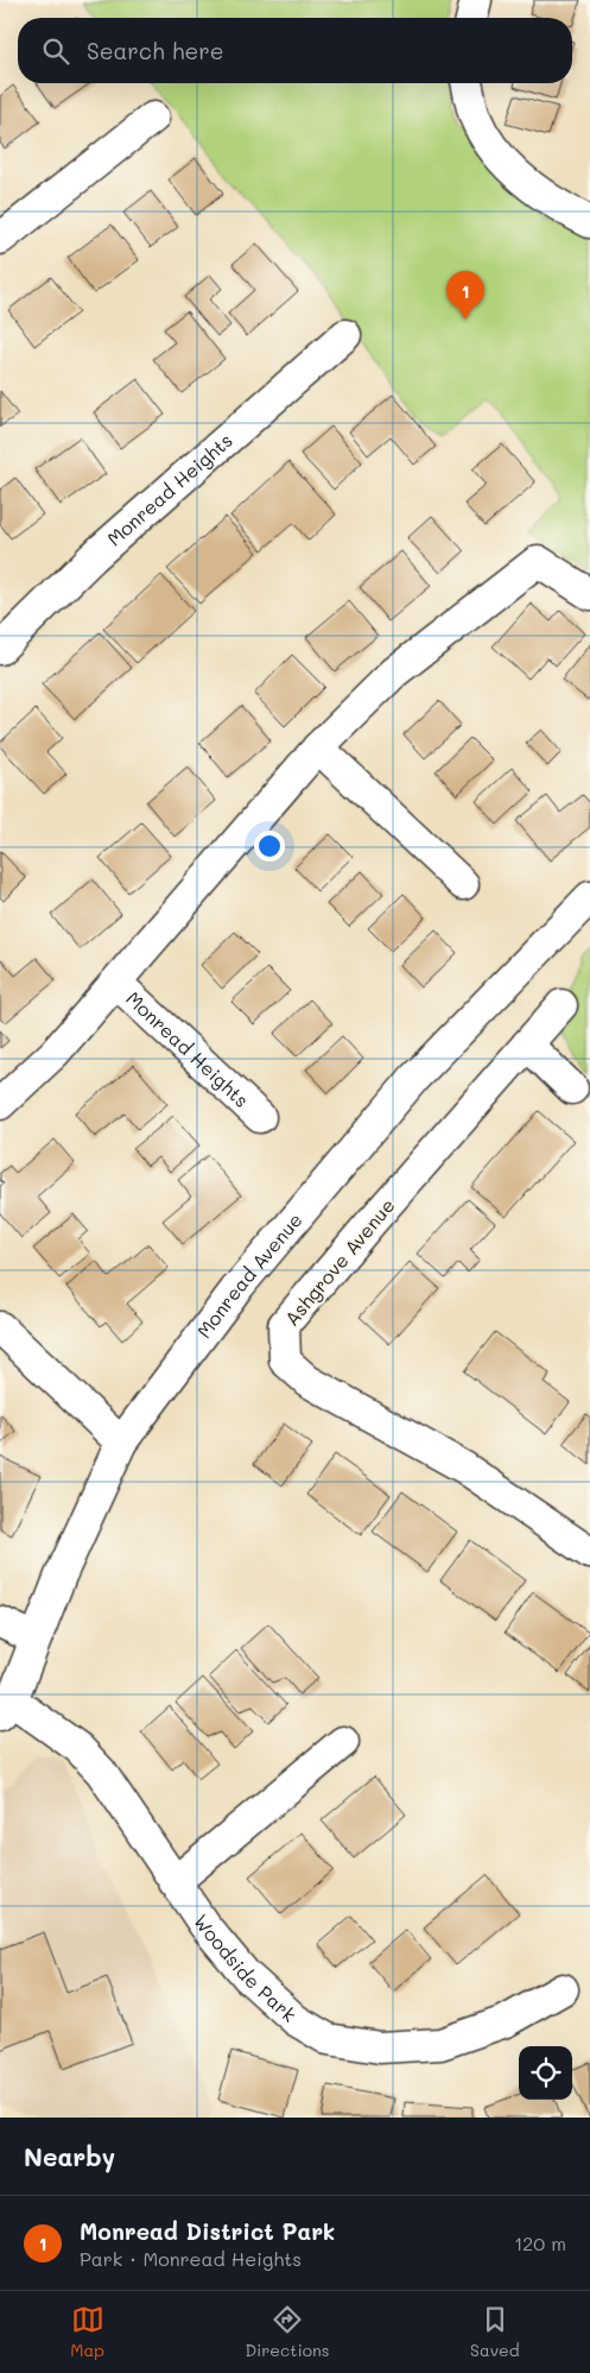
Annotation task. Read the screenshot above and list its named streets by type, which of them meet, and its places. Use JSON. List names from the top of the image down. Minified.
{"streets":{"street":["Monread Heights","Ashgrove Avenue","Monread Avenue","Woodside Park"]},"crossings":[["Monread Avenue","Woodside Park"]],"page":{"search":"Search here","pins":"1","heading":"Nearby","list":[{"mark":"1","name":"Monread District Park","note":"Park · Monread Heights","value":"120 m"}],"nav":["Map","Directions","Saved"]}}
